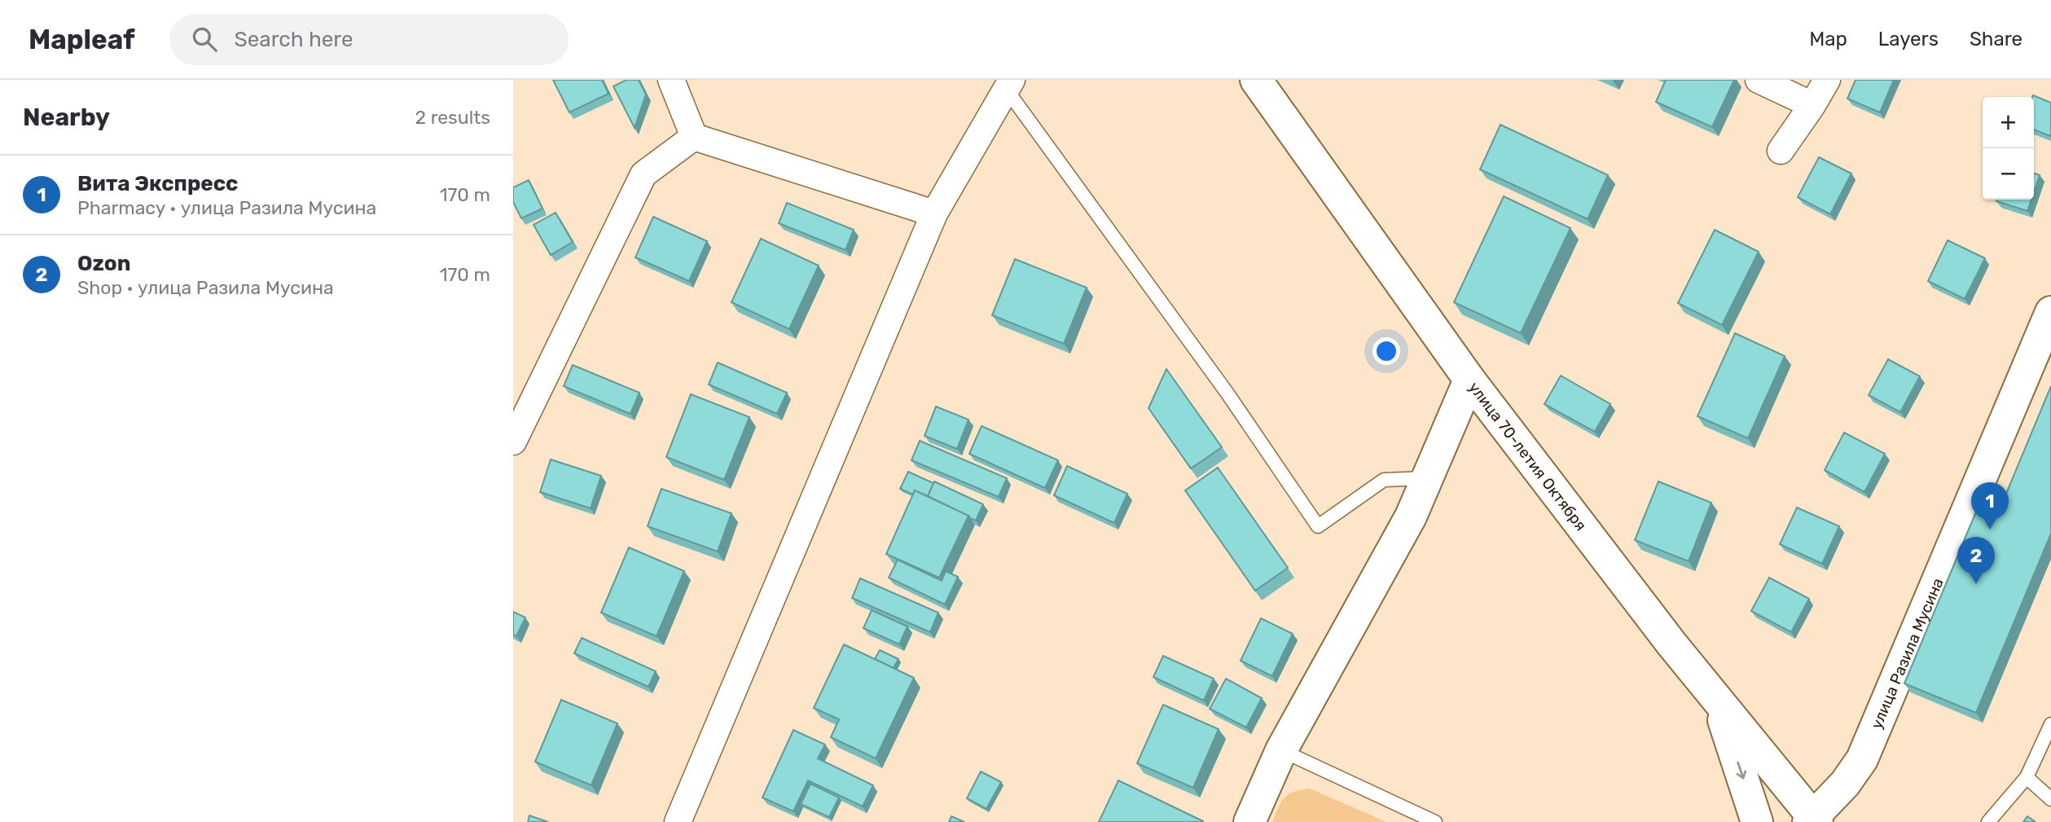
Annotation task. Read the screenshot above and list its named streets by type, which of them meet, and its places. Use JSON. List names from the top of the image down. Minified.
{"streets":{"main road":["улица 70-летия Октября","улица Разила Мусина"]},"crossings":[["улица 70-летия Октября","улица Разила Мусина"]],"page":{"header":"Mapleaf","search":"Search here","nav":["Map","Layers","Share"],"heading":["Nearby","2 results"],"map_buttons":["+","−"],"list":[{"mark":"1","name":"Вита Экспресс","note":"Pharmacy · улица Разила Мусина","value":"170 m"},{"mark":"2","name":"Ozon","note":"Shop · улица Разила Мусина","value":"170 m"}],"pins":["1","2"]}}
